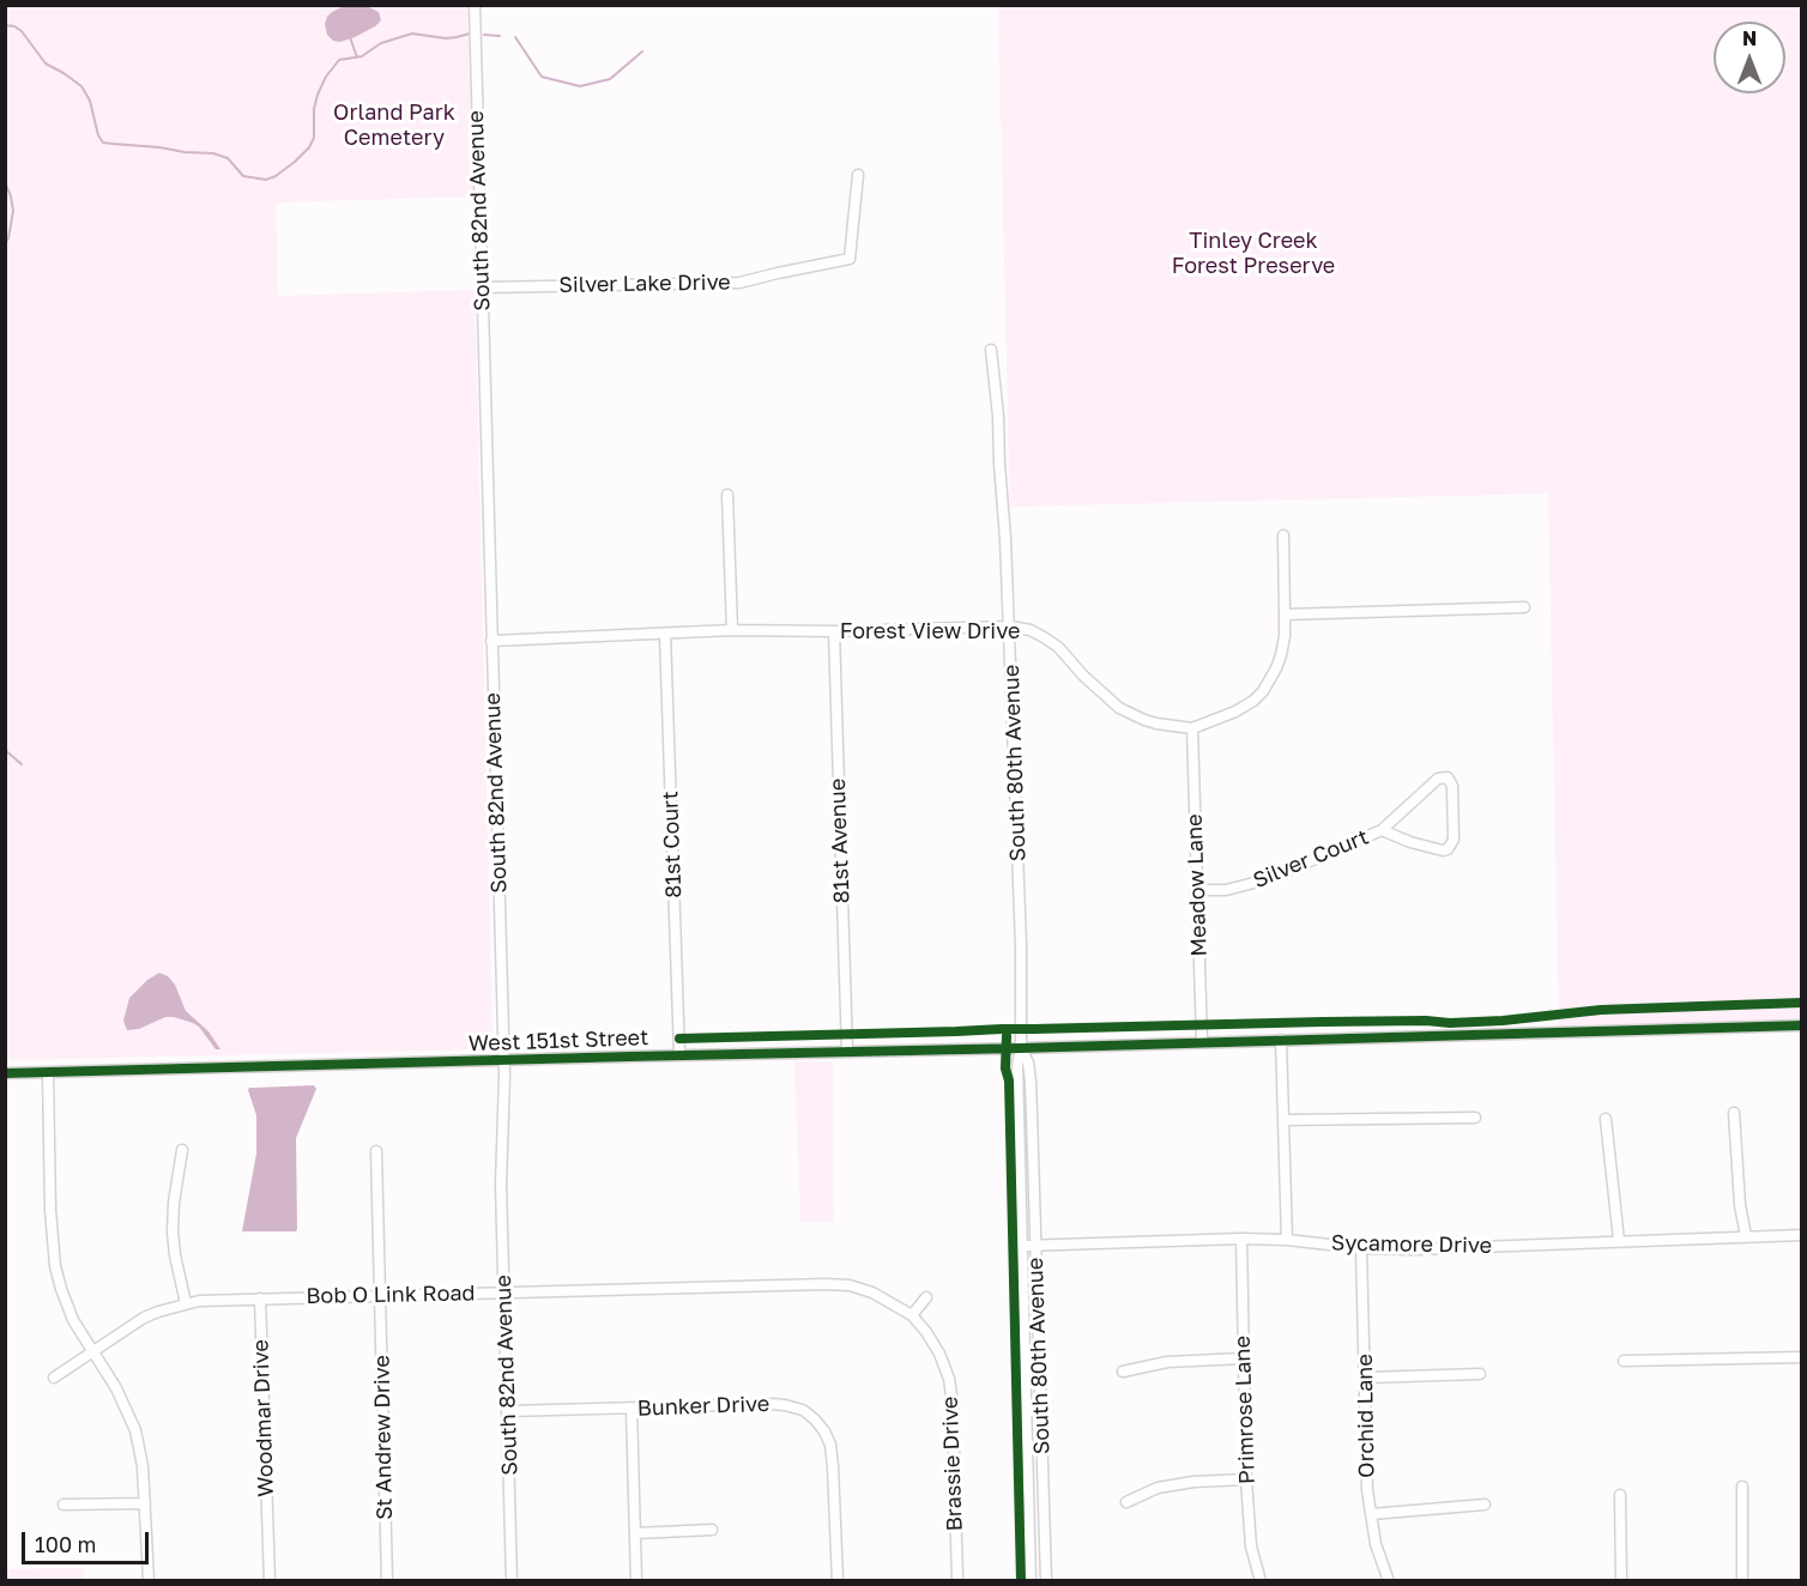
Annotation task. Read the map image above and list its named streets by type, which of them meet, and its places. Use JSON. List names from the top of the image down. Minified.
{"streets":{"street":["South 82nd Avenue","Silver Lake Drive","Forest View Drive","South 80th Avenue","81st Avenue","81st Court","Silver Court","Meadow Lane","West 151st Street","Sycamore Drive","Bob O Link Road","Bunker Drive","Primrose Lane","Orchid Lane","Woodmar Drive","St Andrew Drive","Brassie Drive"]},"crossings":[["South 82nd Avenue","Silver Lake Drive"],["South 82nd Avenue","Forest View Drive"],["South 82nd Avenue","West 151st Street"],["South 82nd Avenue","Bob O Link Road"],["South 82nd Avenue","Bunker Drive"],["Forest View Drive","South 80th Avenue"],["Forest View Drive","81st Avenue"],["Forest View Drive","81st Court"],["Forest View Drive","Meadow Lane"],["South 80th Avenue","West 151st Street"],["South 80th Avenue","Sycamore Drive"],["81st Avenue","West 151st Street"],["81st Court","West 151st Street"],["Silver Court","Meadow Lane"],["Meadow Lane","West 151st Street"],["Sycamore Drive","Primrose Lane"],["Sycamore Drive","Orchid Lane"],["Bob O Link Road","Woodmar Drive"],["Bob O Link Road","St Andrew Drive"],["Bob O Link Road","Brassie Drive"]],"parks":["Orland Park Cemetery","Tinley Creek Forest Preserve"],"scale_bar":"100 m","north":"top"}
